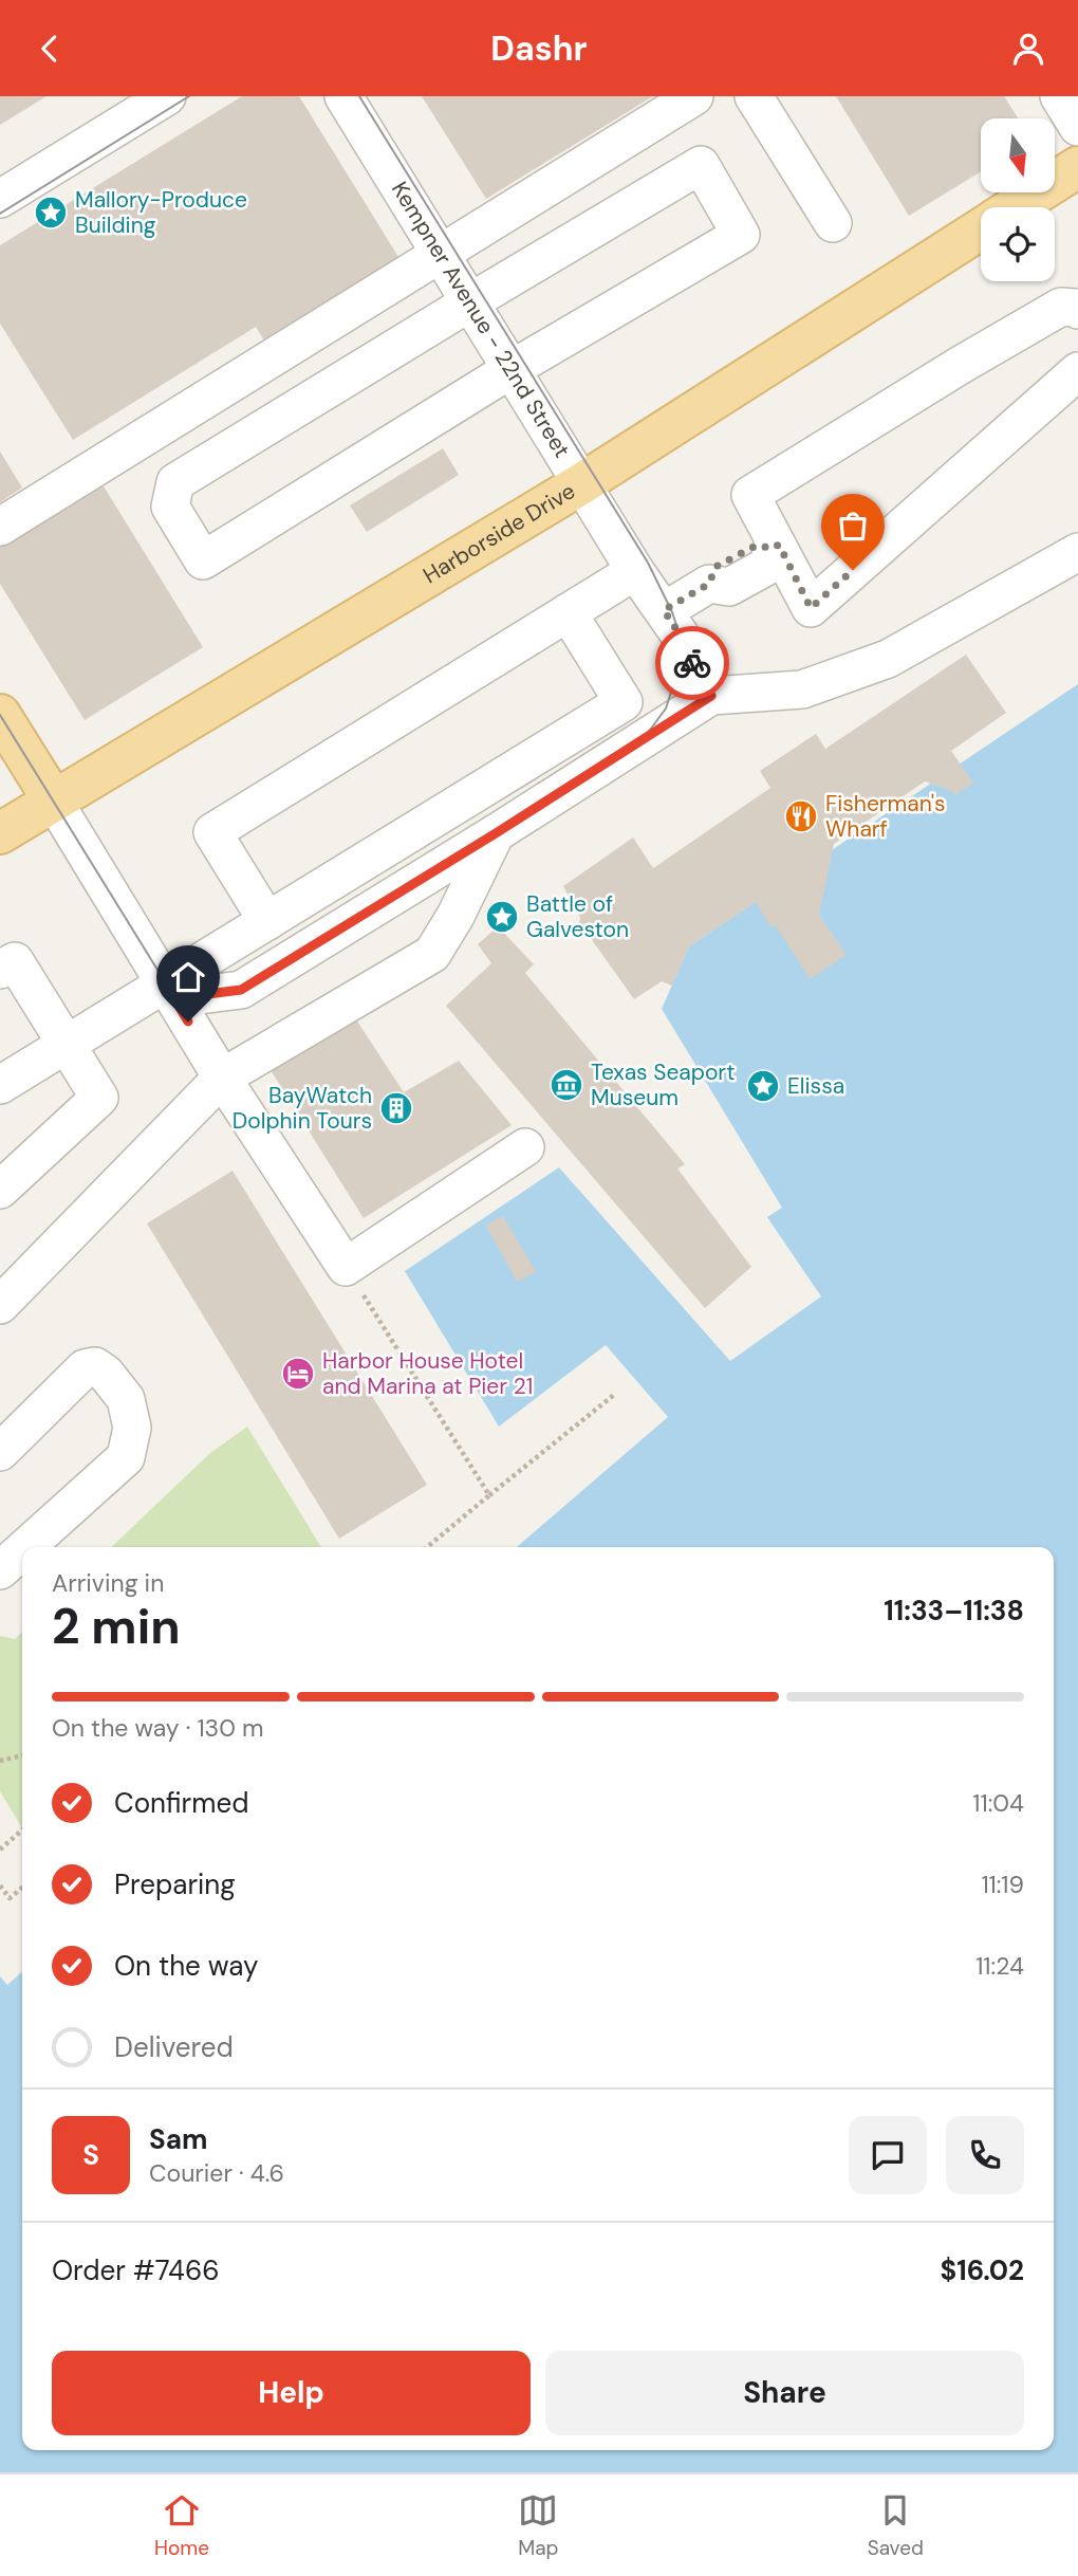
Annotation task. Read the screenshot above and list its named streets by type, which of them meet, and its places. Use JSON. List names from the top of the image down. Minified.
{"streets":{"main road":["Harborside Drive"],"street":["Kempner Avenue - 22nd Street"]},"crossings":[["Kempner Avenue - 22nd Street","Harborside Drive"]],"places":{"place":["Mallory-Produce Building","Battle of Galveston","Elissa"],"restaurant":["Fisherman's Wharf"],"museum":["Texas Seaport Museum"],"building":["BayWatch Dolphin Tours"],"hotel":["Harbor House Hotel and Marina at Pier 21"]},"north":"bottom","page":{"header":"Dashr","heading":["2 min","Arriving in","11:33–11:38"],"panel":["Sam","Courier · 4.6","Order #7466","$16.02"],"bar":"On the way · 130 m","list":[["Confirmed","11:04"],["Preparing","11:19"],["On the way","11:24"],"Delivered"],"round":"S","buttons":["Help","Share"],"tabs":["Home","Map","Saved"]}}
